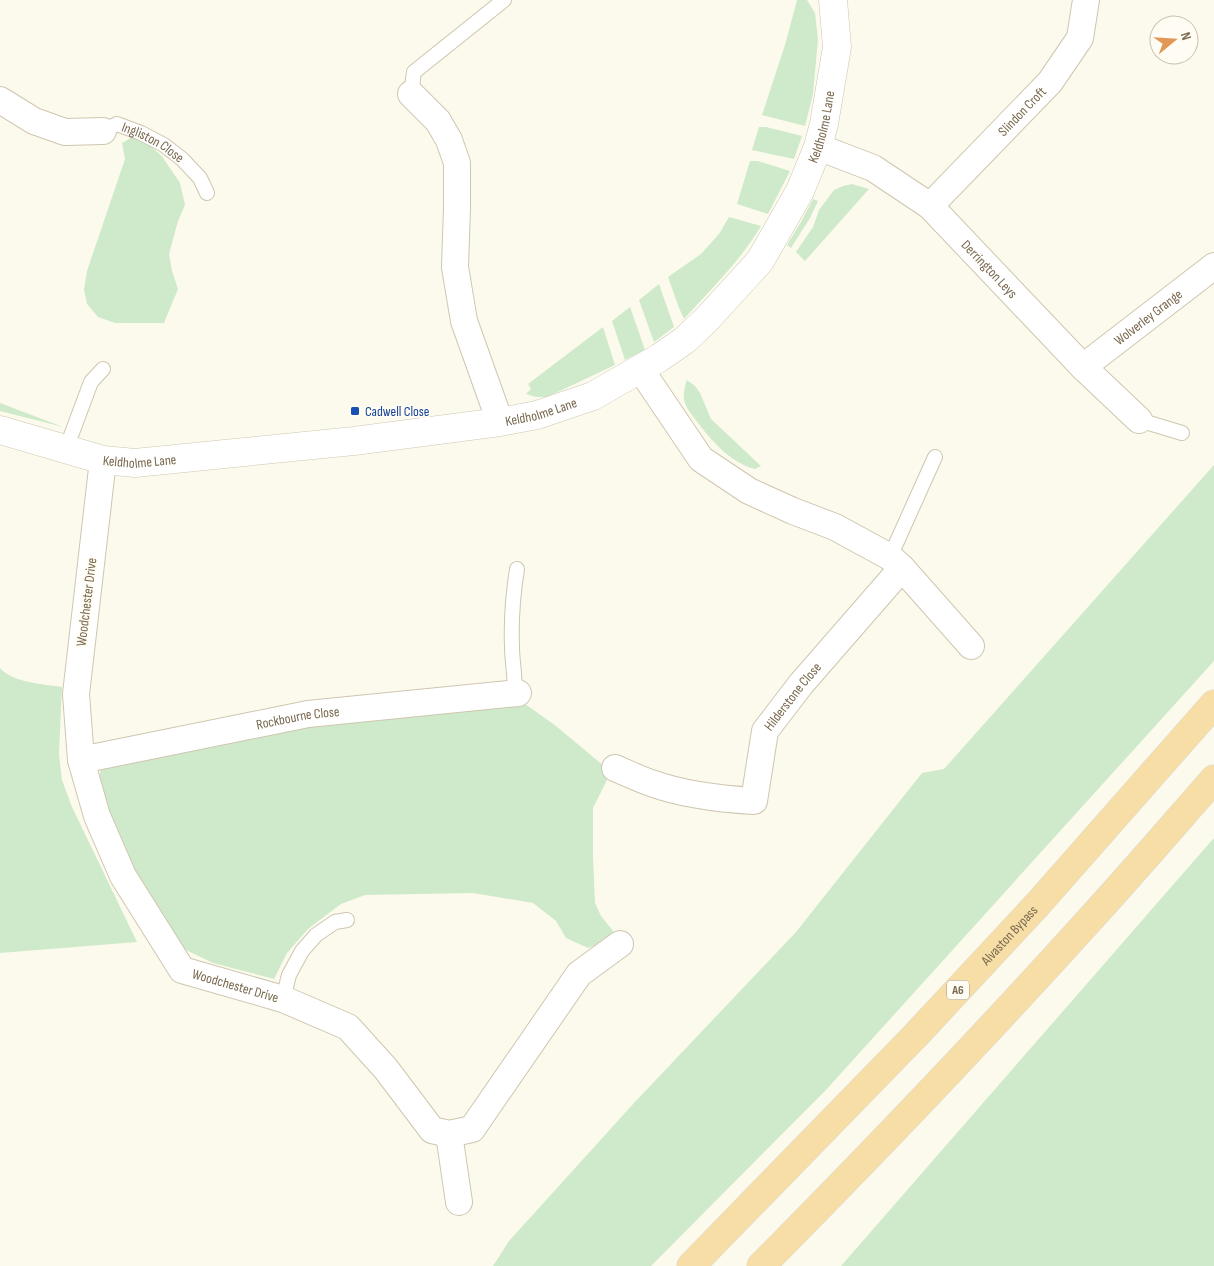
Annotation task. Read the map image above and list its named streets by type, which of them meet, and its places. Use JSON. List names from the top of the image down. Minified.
{"streets":{"highway":["Alvaston Bypass","A6"],"street":["Slindon Croft","Keldholme Lane","Ingliston Close","Derrington Leys","Wolverley Grange","Woodchester Drive","Hilderstone Close","Rockbourne Close"]},"crossings":[["Slindon Croft","Derrington Leys"],["Keldholme Lane","Derrington Leys"],["Keldholme Lane","Woodchester Drive"],["Derrington Leys","Wolverley Grange"],["Woodchester Drive","Rockbourne Close"]],"places":{"transit":["Cadwell Close"]},"north":"right"}
